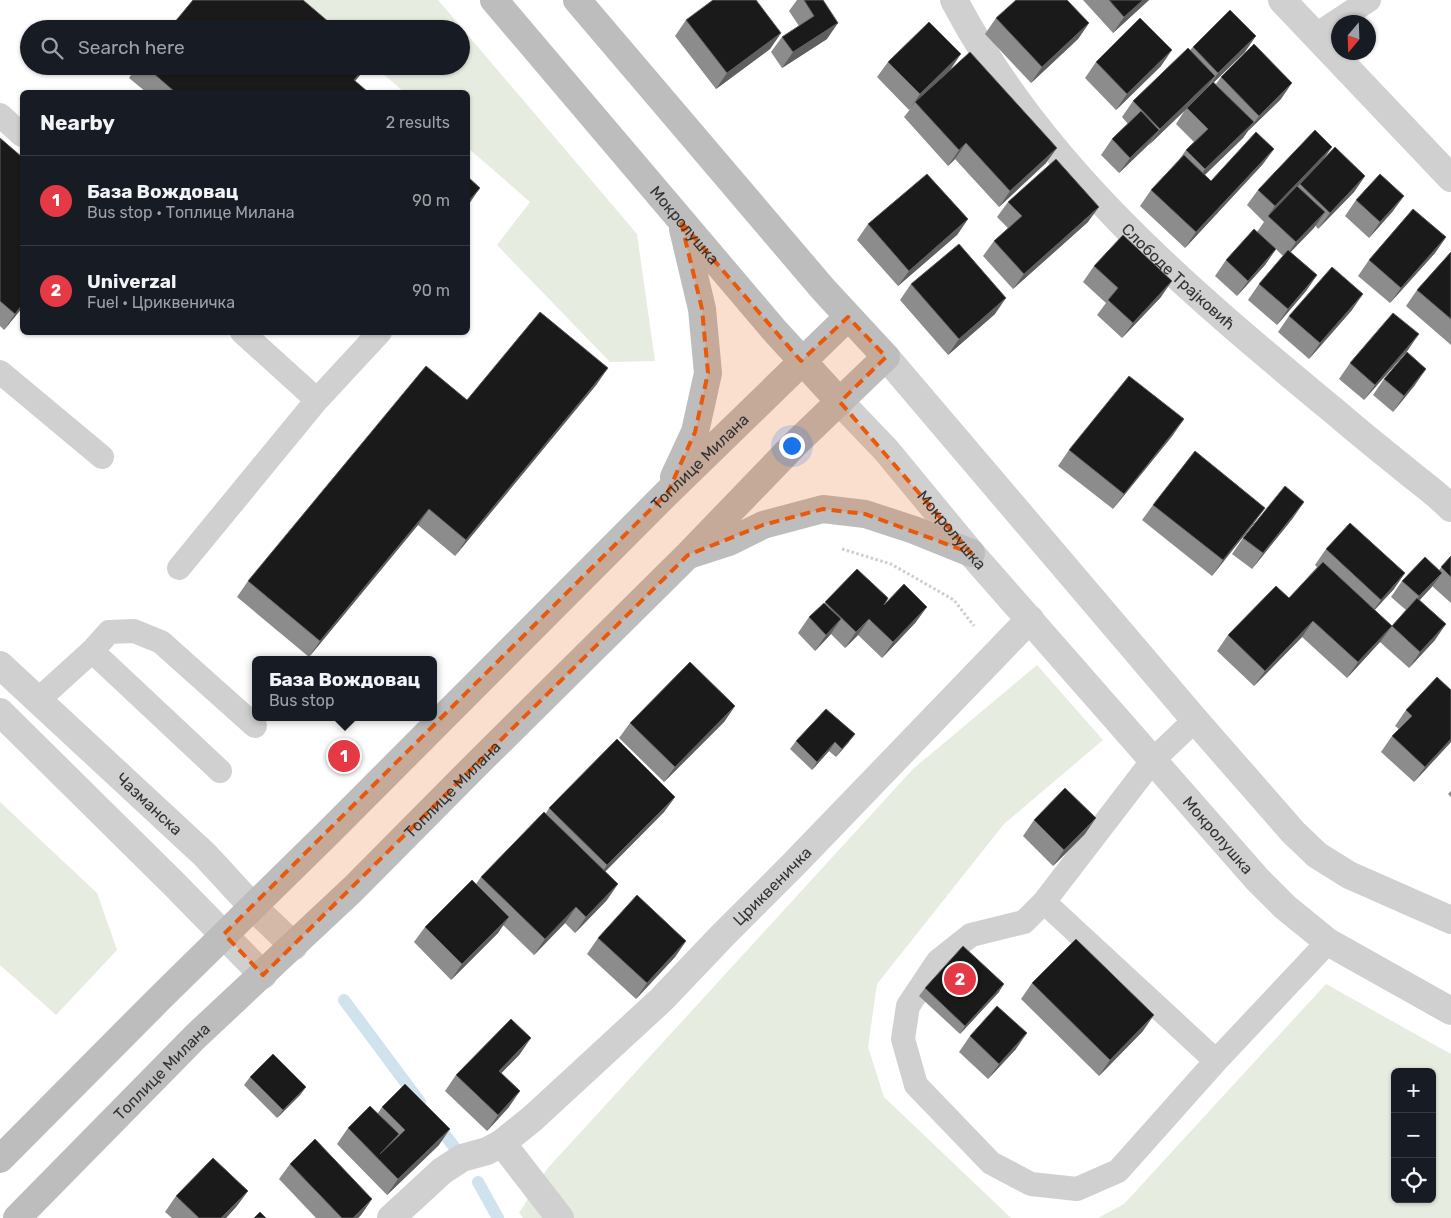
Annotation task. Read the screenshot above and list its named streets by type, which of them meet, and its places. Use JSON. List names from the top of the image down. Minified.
{"streets":{"main road":["Мокролушка","Топлице Милана"],"street":["Слободе Трајковић","Чазманска","Цриквеничка"]},"crossings":[["Мокролушка","Топлице Милана"],["Мокролушка","Цриквеничка"],["Топлице Милана","Чазманска"]],"north":"bottom","page":{"search":"Search here","heading":["Nearby","2 results"],"list":[{"mark":"1","name":"База Вождовац","note":"Bus stop · Топлице Милана","value":"90 m"},{"mark":"2","name":"Univerzal","note":"Fuel · Цриквеничка","value":"90 m"}],"popup":["База Вождовац","Bus stop"],"pins":["1","2"],"map_buttons":["+","−"]}}
